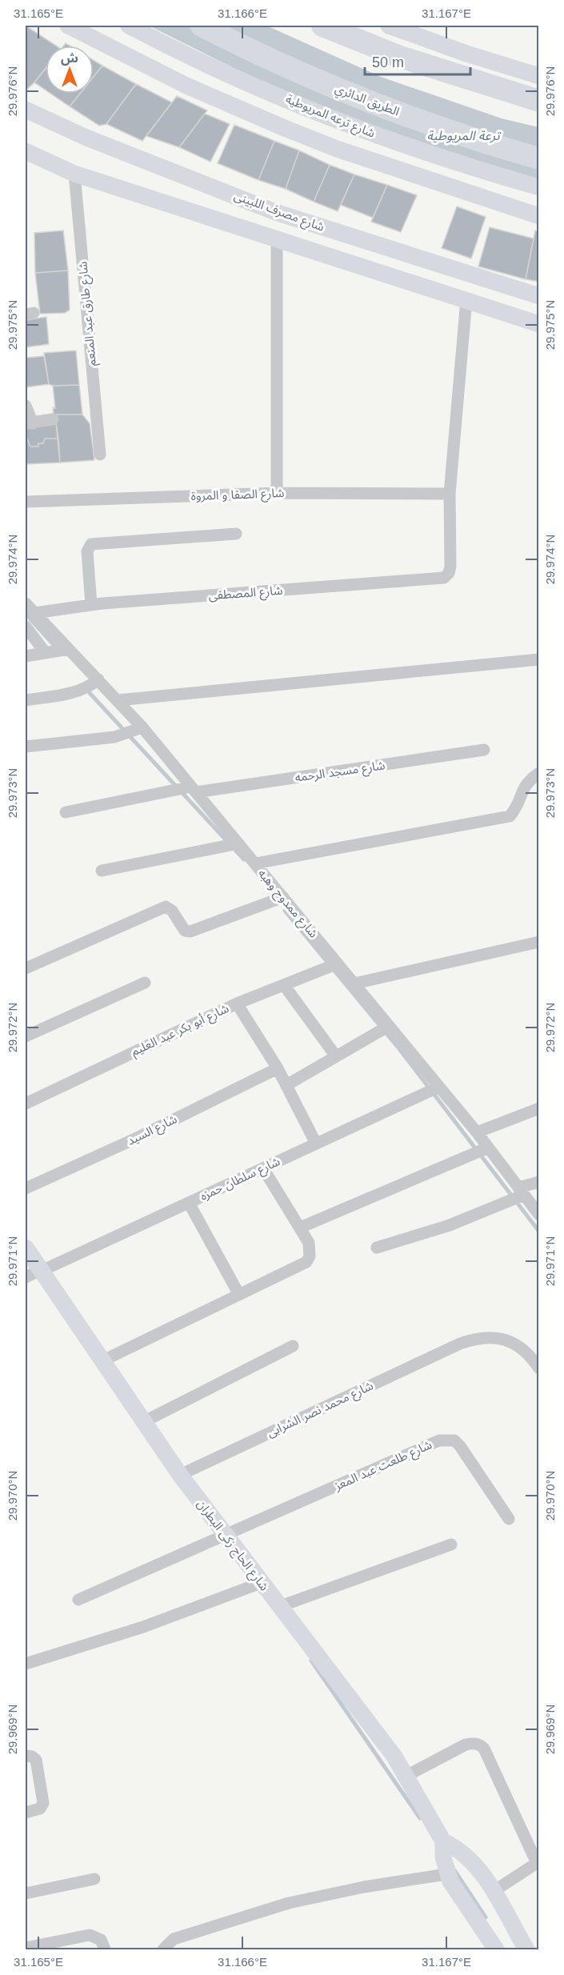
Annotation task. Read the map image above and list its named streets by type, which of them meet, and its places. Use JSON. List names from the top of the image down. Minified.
{"streets":{"highway":["الطريق الدائري"],"main road":["شارع ترعه المريوطية","شارع مصرف اللبينى","شارع الحاج زكى البطران"],"street":["شارع طارق عبد المنعم","شارع الصفا و المروة","شارع المصطفى","شارع مسجد الرحمه","شارع ممدوح وهبه","شارع أبو بكر عبد العليم","شارع السيد","شارع سلطان حمزه","شارع محمد نصر الشرابى","شارع طلعت عبد المعز"]},"crossings":[["شارع مصرف اللبينى","شارع طارق عبد المنعم"],["شارع الصفا و المروة","شارع المصطفى"],["شارع المصطفى","شارع ممدوح وهبه"],["شارع مسجد الرحمه","شارع ممدوح وهبه"],["شارع ممدوح وهبه","شارع أبو بكر عبد العليم"],["شارع ممدوح وهبه","شارع سلطان حمزه"],["شارع سلطان حمزه","شارع الحاج زكى البطران"],["شارع محمد نصر الشرابى","شارع الحاج زكى البطران"],["شارع طلعت عبد المعز","شارع الحاج زكى البطران"]],"water":["ترعة المريوطية"],"scale_bar":"50 m","north":"top","coordinates":["31.165°E","31.166°E","31.167°E","29.976°N","29.975°N","29.974°N","29.973°N","29.972°N","29.971°N","29.970°N","29.969°N"]}
